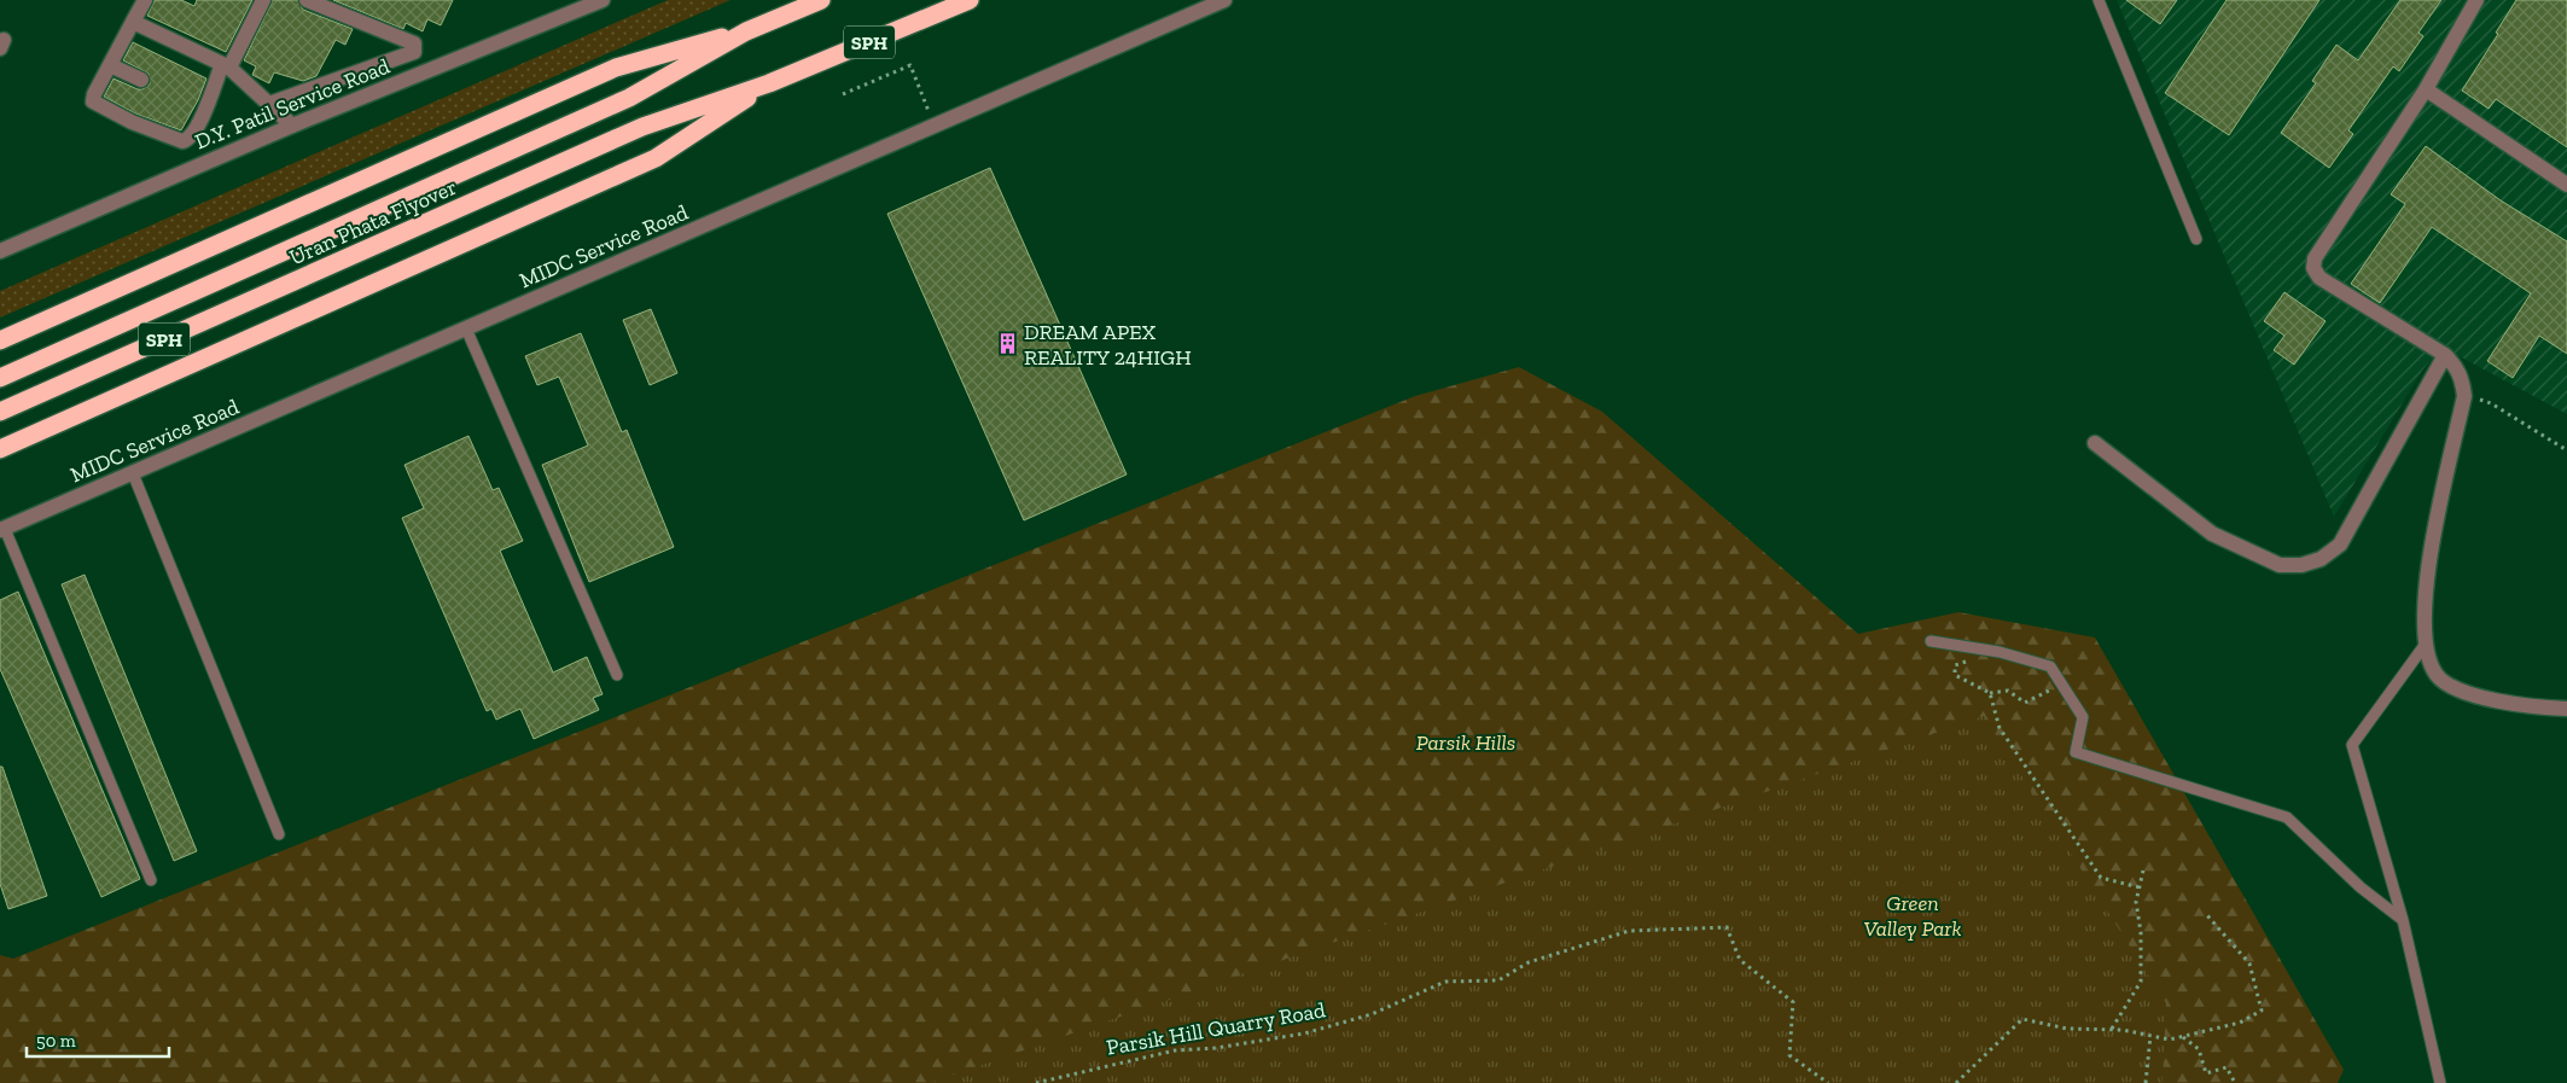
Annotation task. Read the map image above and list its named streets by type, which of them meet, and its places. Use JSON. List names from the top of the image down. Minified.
{"streets":{"highway":["SPH","Uran Phata Flyover"],"street":["D.Y. Patil Service Road","MIDC Service Road"],"path":["Parsik Hill Quarry Road"]},"crossings":[["SPH","Uran Phata Flyover"]],"parks":["Parsik Hills","Green Valley Park"],"places":{"building":["DREAM APEX REALITY 24HIGH"]},"scale_bar":"50 m"}
